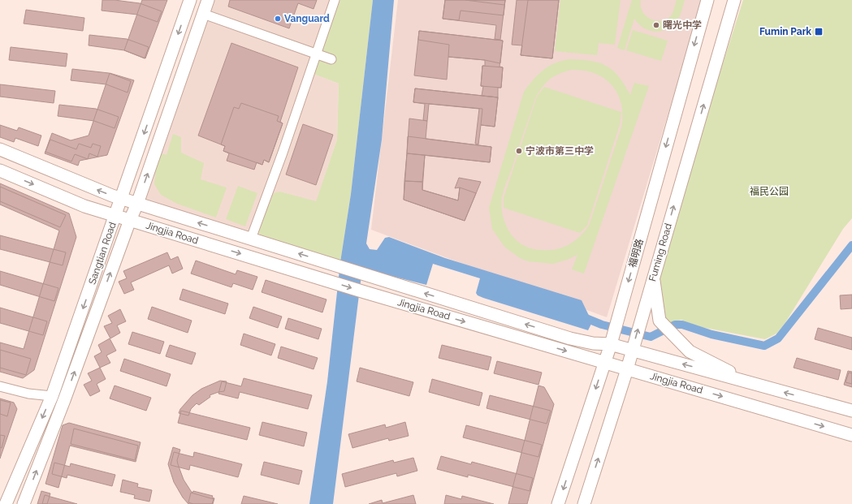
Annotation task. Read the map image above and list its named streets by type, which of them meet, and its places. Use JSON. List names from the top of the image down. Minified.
{"streets":{"main road":["Jingjia Road","Fuming Road","Sangtian Road","福明路"]},"crossings":[["Jingjia Road","Fuming Road"],["Jingjia Road","Sangtian Road"],["Jingjia Road","福明路"]],"one_way":["Fuming Road","福明路"],"parks":["福民公园"],"places":{"other":["Vanguard","曙光中学","宁波市第三中学"],"transit":["Fumin Park"]}}
